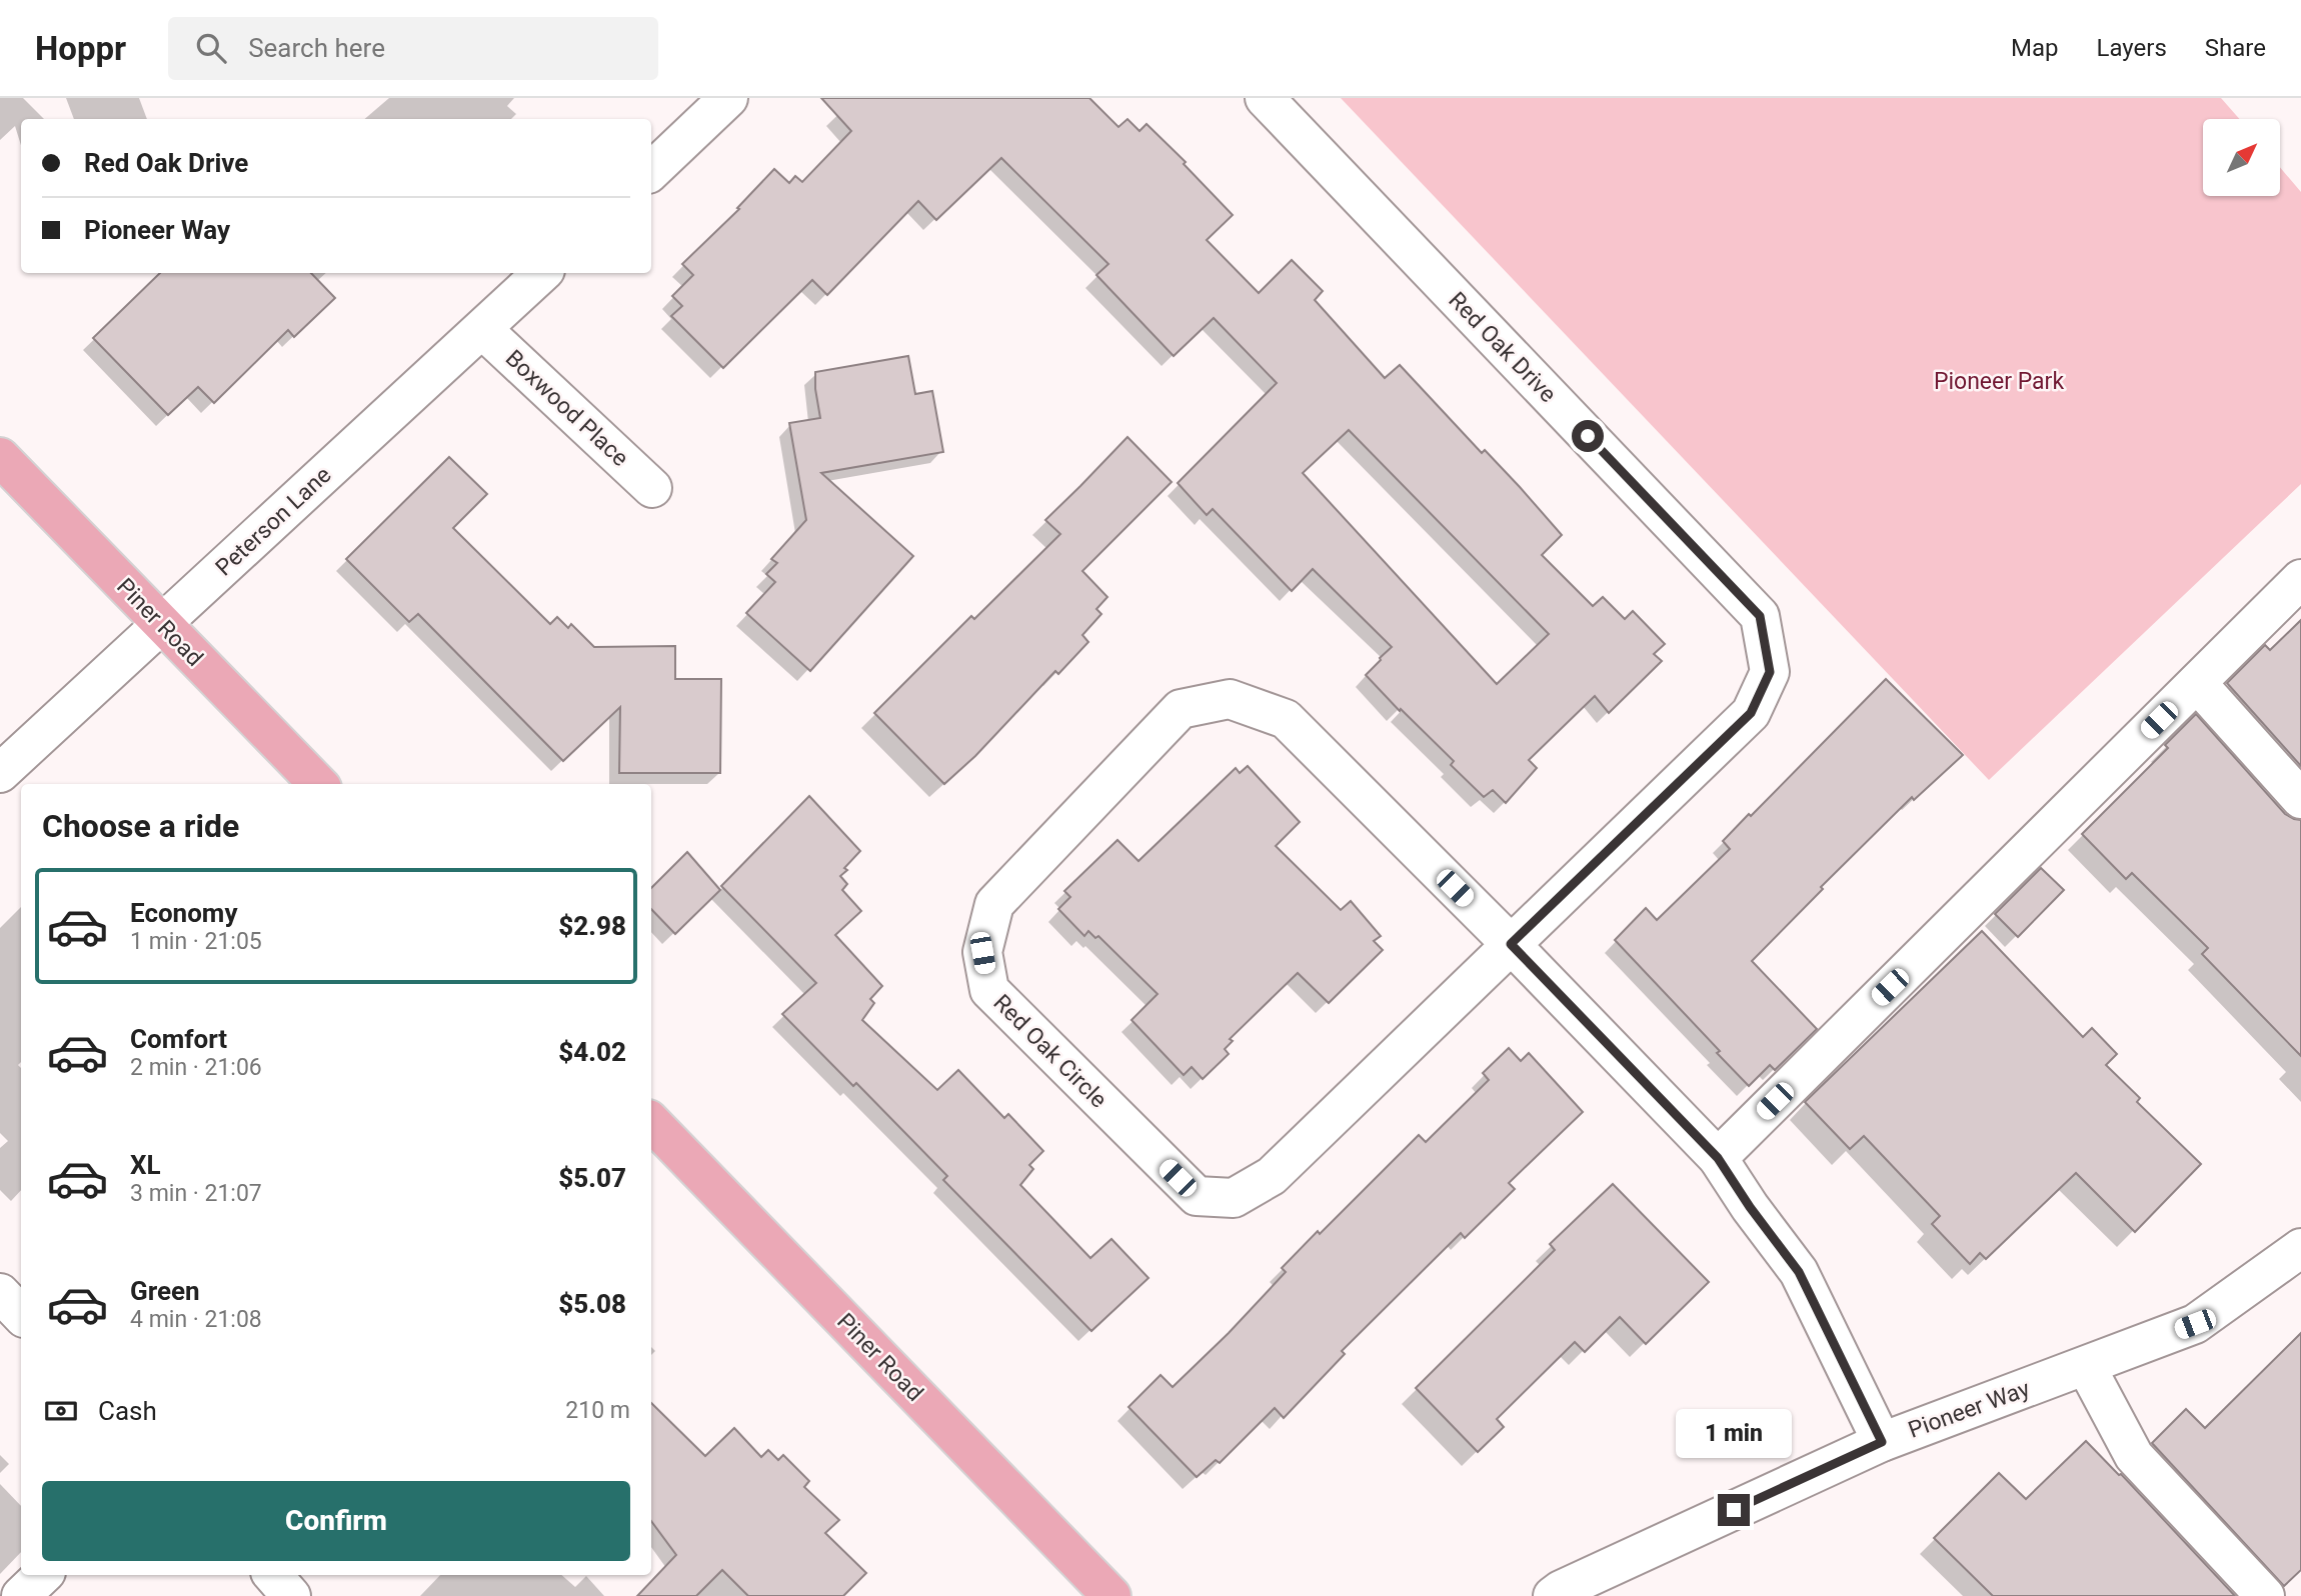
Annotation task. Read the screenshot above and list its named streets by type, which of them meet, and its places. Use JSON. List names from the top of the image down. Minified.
{"streets":{"main road":["Piner Road"],"street":["Red Oak Drive","Boxwood Place","Peterson Lane","Red Oak Circle","Pioneer Way"]},"crossings":[["Red Oak Drive","Red Oak Circle"],["Boxwood Place","Peterson Lane"],["Peterson Lane","Piner Road"],["Red Oak Circle","Pioneer Way"]],"parks":["Pioneer Park"],"north":"top right","page":{"header":"Hoppr","search":"Search here","nav":["Map","Layers","Share"],"banner":["Red Oak Drive","Pioneer Way"],"heading":"Choose a ride","list":[{"name":"Economy","note":"1 min · 21:05","value":"$2.98"},{"name":"Comfort","note":"2 min · 21:06","value":"$4.02"},{"name":"XL","note":"3 min · 21:07","value":"$5.07"},{"name":"Green","note":"4 min · 21:08","value":"$5.08"}],"pay":["Cash","210 m"],"bubble":"1 min","buttons":"Confirm"}}
